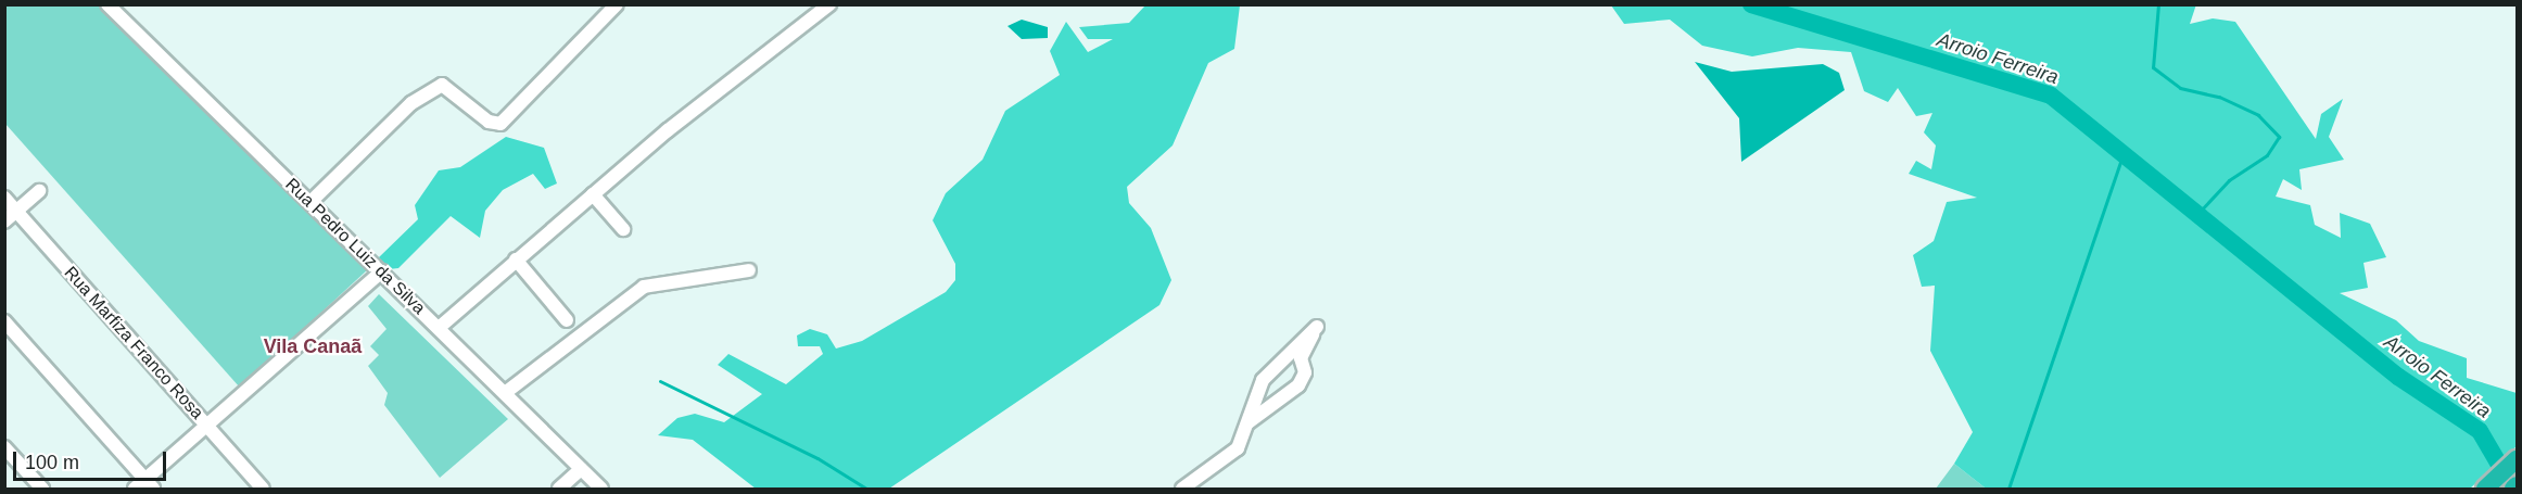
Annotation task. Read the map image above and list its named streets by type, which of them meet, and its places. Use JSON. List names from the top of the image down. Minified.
{"streets":{"street":["Rua Pedro Luiz da Silva","Rua Marfiza Franco Rosa"]},"districts":["Vila Canaã"],"water":["Arroio Ferreira"],"scale_bar":"100 m"}
